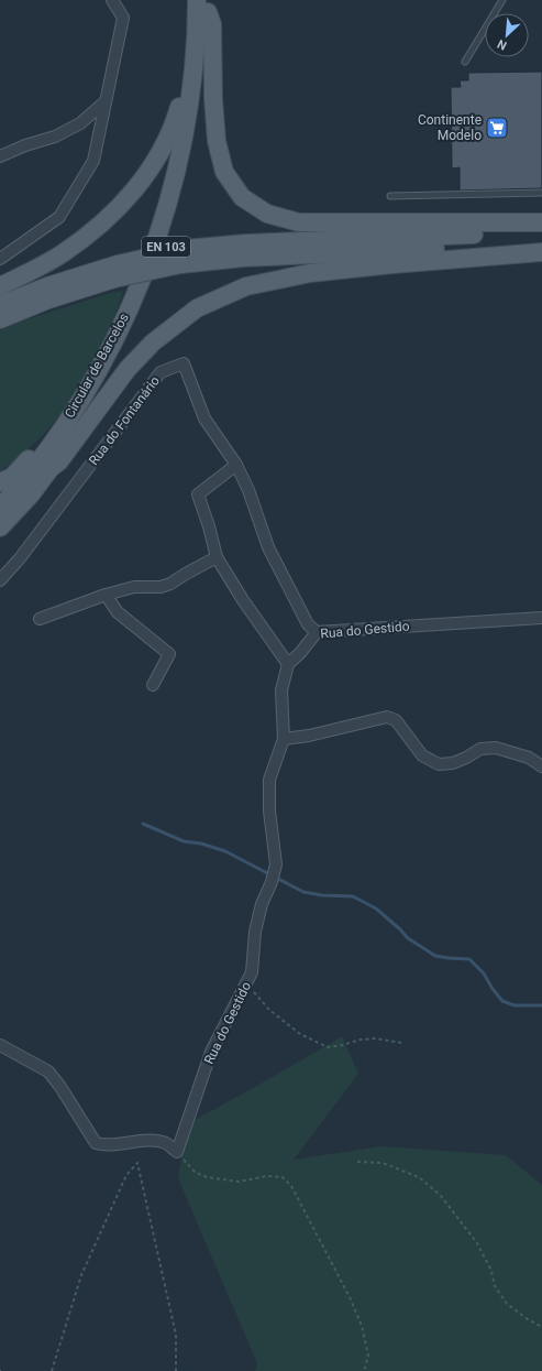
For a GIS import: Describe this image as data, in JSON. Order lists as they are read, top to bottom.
{
  "streets": {
    "main road": ["EN 103", "Circular de Barcelos"],
    "street": ["Rua do Fontanário", "Rua do Gestido"]
  },
  "crossings": [
    ["EN 103", "Circular de Barcelos"],
    ["Rua do Fontanário", "Rua do Gestido"]
  ],
  "places": {
    "supermarket": ["Continente Modelo"]
  },
  "north": "bottom left"
}
